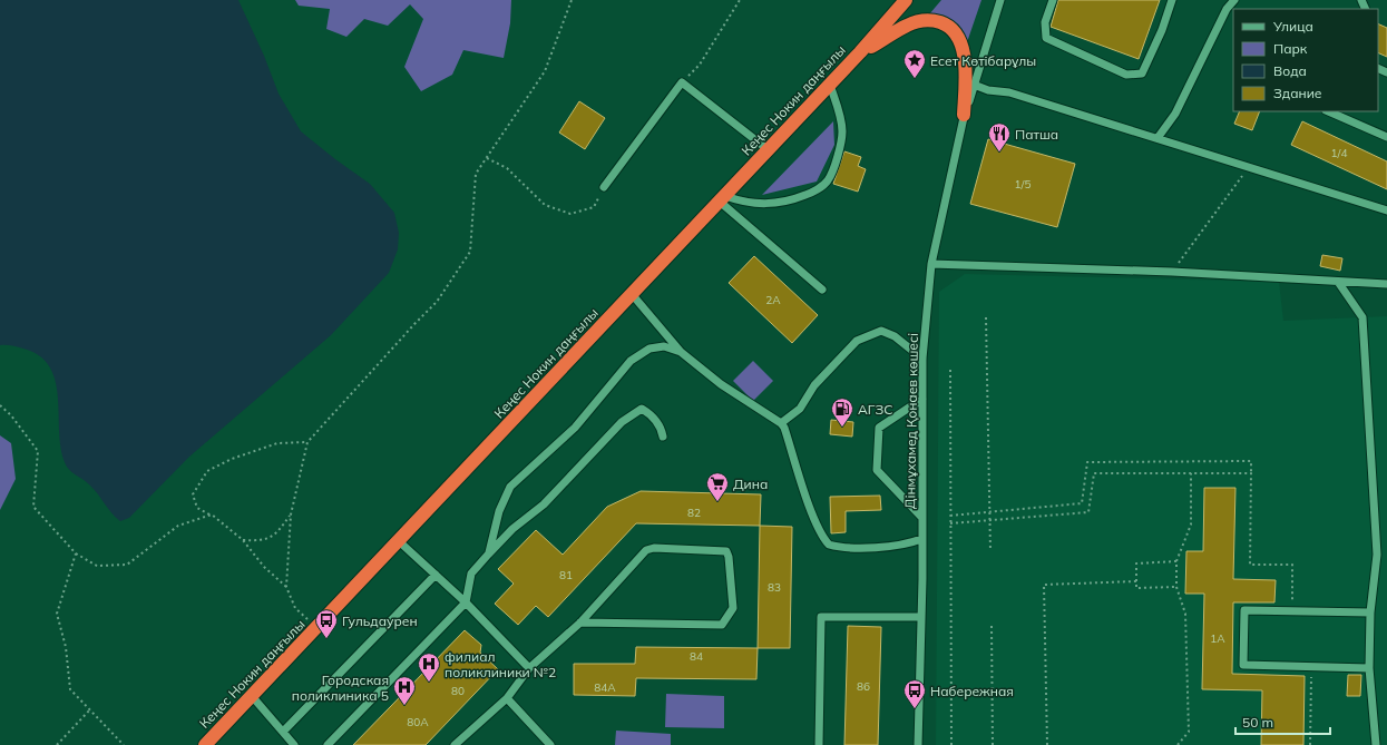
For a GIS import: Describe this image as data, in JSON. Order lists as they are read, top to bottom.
{
  "streets": {
    "highway": ["Кеңес Нокин даңғылы"],
    "street": ["Дінмұхамед Қонаев көшесі"]
  },
  "places": {
    "place": ["Есет Көтібарұлы"],
    "restaurant": ["Патша"],
    "fuel station": ["АГЗС"],
    "supermarket": ["Дина"],
    "bus stop": ["Гульдаурен", "Набережная"],
    "hospital": ["филиал поликлиники №2", "Городская поликлиника 5"]
  },
  "house_numbers": [
    "1/4",
    "1/5",
    "2А",
    "82",
    "81",
    "83",
    "1А",
    "84",
    "86",
    "84А",
    "80",
    "80А"
  ],
  "legend": [
    "Улица",
    "Парк",
    "Вода",
    "Здание"
  ],
  "scale_bar": "50 m"
}
